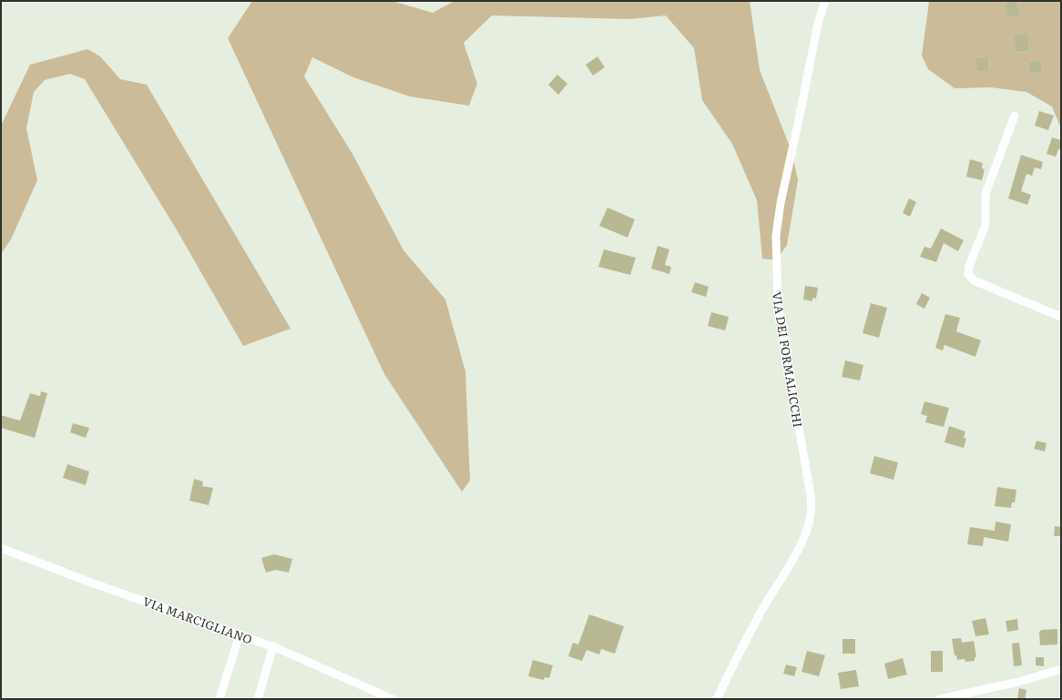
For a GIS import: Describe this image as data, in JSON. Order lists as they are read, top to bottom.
{
  "streets": {
    "street": ["VIA DEI FORMALICCHI", "VIA MARCIGLIANO"]
  }
}
